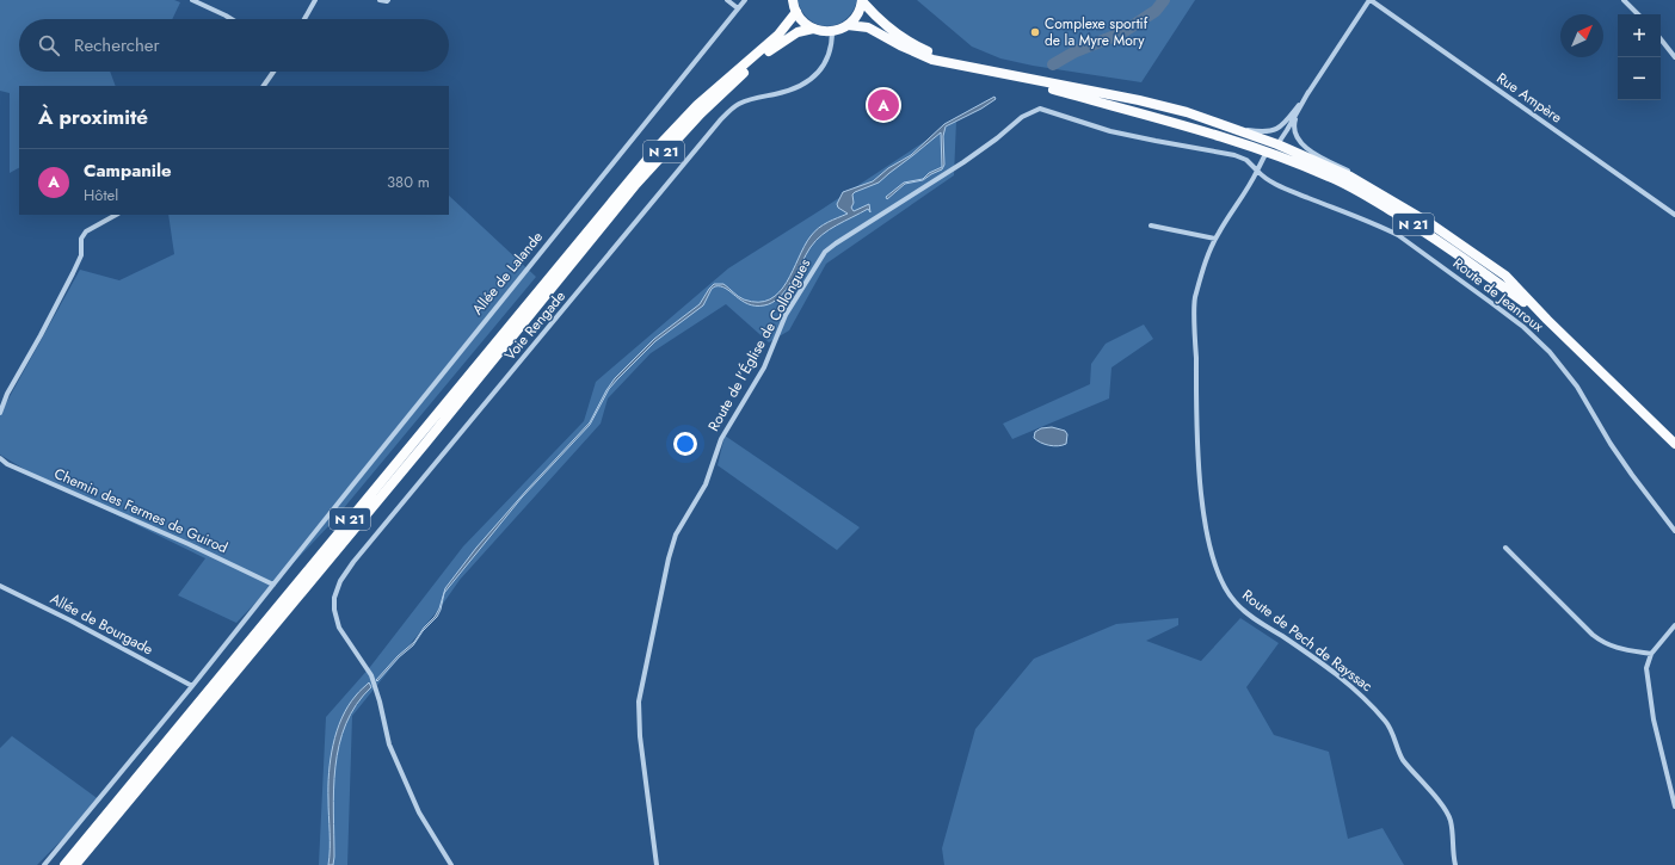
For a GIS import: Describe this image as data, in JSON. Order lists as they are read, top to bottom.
{
  "streets": {
    "highway": ["N 21"],
    "street": [
      "Rue Ampère",
      "Allée de Lalande",
      "Route de Jeanroux",
      "Voie Rengade",
      "Route de l’Église de Collongues",
      "Chemin des Fermes de Guirod",
      "Allée de Bourgade",
      "Route de Pech de Rayssac"
    ]
  },
  "crossings": [
    ["Allée de Lalande", "Chemin des Fermes de Guirod"],
    ["Allée de Lalande", "Allée de Bourgade"],
    ["Route de Jeanroux", "Route de l’Église de Collongues"],
    ["Route de Jeanroux", "Route de Pech de Rayssac"]
  ],
  "places": ["Complexe sportif de la Myre Mory"],
  "north": "top right",
  "page": {
    "map_buttons": ["+", "−"],
    "search": "Rechercher",
    "heading": "À proximité",
    "pins": "A",
    "list": [
      {
        "mark": "A",
        "name": "Campanile",
        "note": "Hôtel",
        "value": "380 m"
      }
    ]
  }
}
